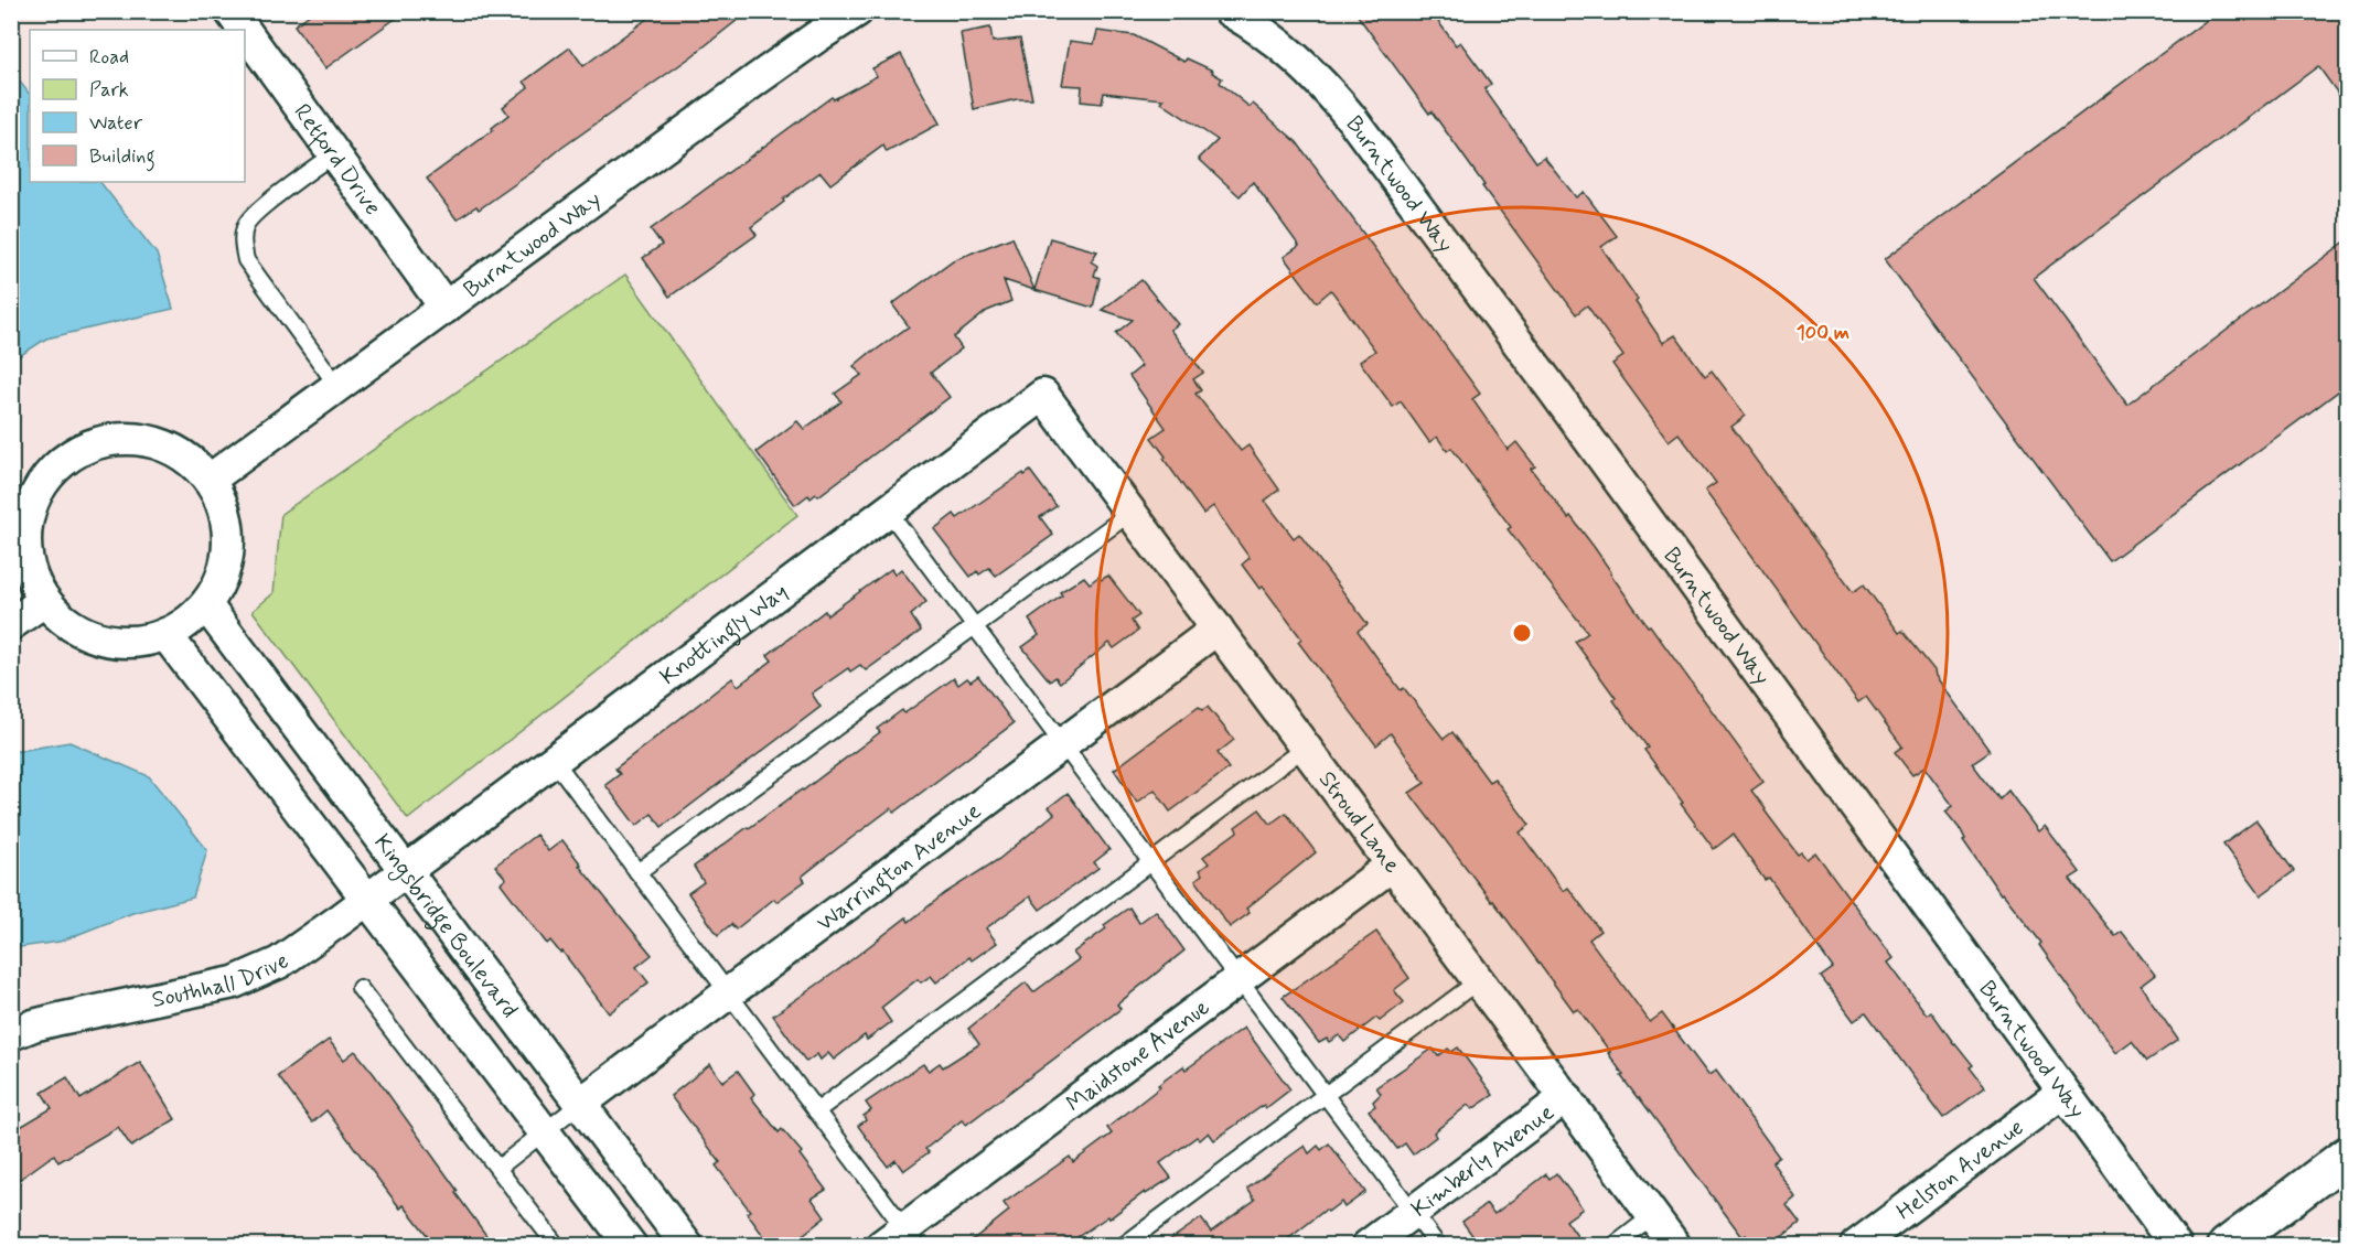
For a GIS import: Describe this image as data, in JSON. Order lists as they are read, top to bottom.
{
  "streets": {
    "street": [
      "Retford Drive",
      "Burntwood Way",
      "Knottingly Way",
      "Stroud Lane",
      "Warrington Avenue",
      "Kingsbridge Boulevard",
      "Southhall Drive",
      "Maidstone Avenue",
      "Kimberly Avenue",
      "Helston Avenue"
    ]
  },
  "crossings": [
    ["Retford Drive", "Burntwood Way"],
    ["Burntwood Way", "Kingsbridge Boulevard"],
    ["Burntwood Way", "Helston Avenue"],
    ["Knottingly Way", "Stroud Lane"],
    ["Knottingly Way", "Kingsbridge Boulevard"],
    ["Knottingly Way", "Southhall Drive"],
    ["Stroud Lane", "Warrington Avenue"],
    ["Stroud Lane", "Maidstone Avenue"],
    ["Stroud Lane", "Kimberly Avenue"],
    ["Warrington Avenue", "Kingsbridge Boulevard"],
    ["Kingsbridge Boulevard", "Southhall Drive"]
  ],
  "legend": [
    "Road",
    "Park",
    "Water",
    "Building"
  ],
  "rings": ["100 m"]
}
